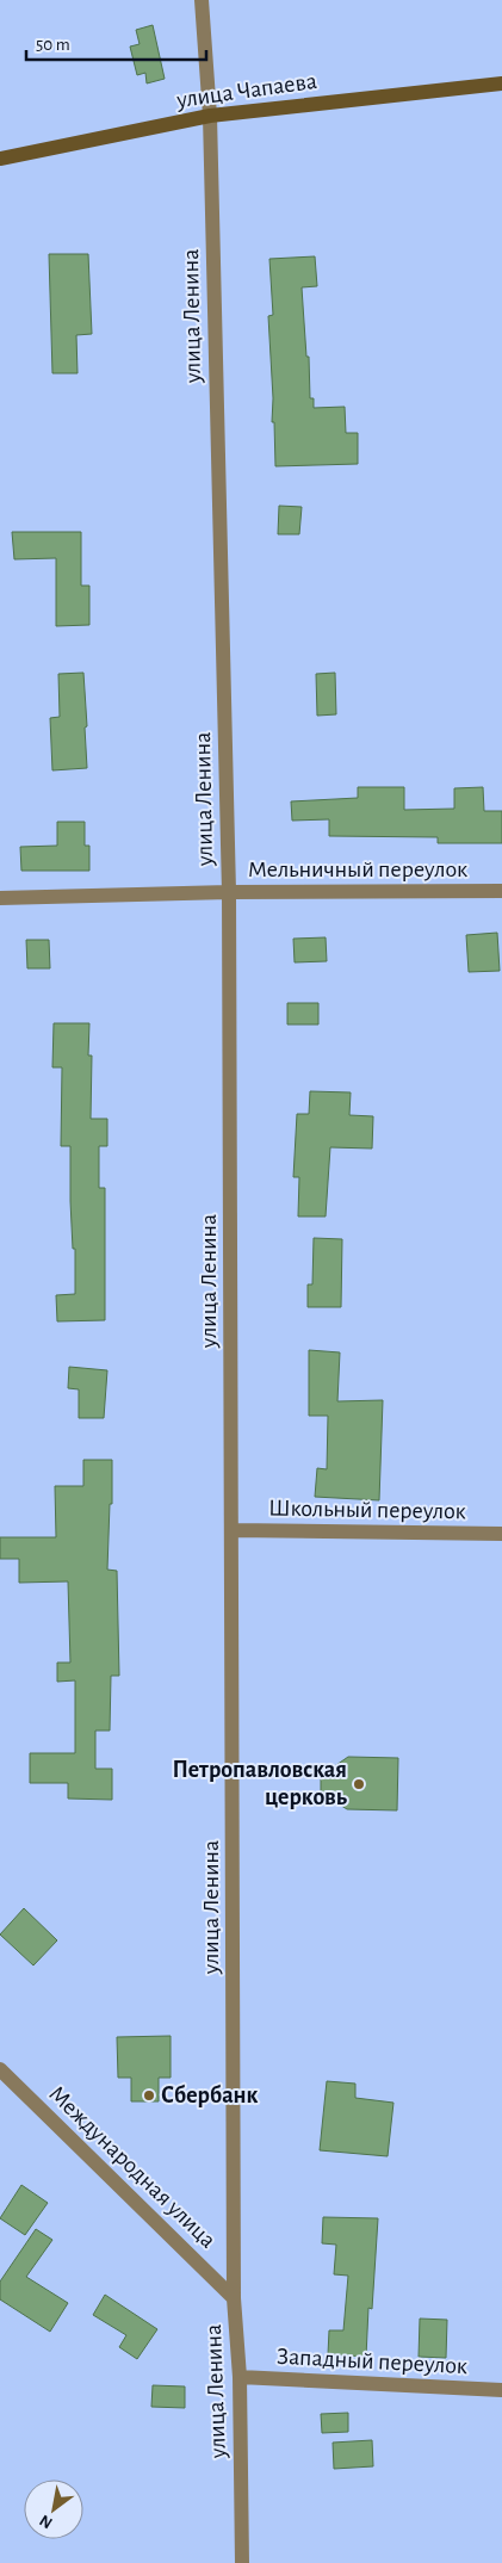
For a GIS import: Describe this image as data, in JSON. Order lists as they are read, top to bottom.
{
  "streets": {
    "main road": ["улица Чапаева"],
    "street": [
      "улица Ленина",
      "Мельничный переулок",
      "Школьный переулок",
      "Международная улица",
      "Западный переулок"
    ]
  },
  "crossings": [
    ["улица Чапаева", "улица Ленина"],
    ["улица Ленина", "Мельничный переулок"],
    ["улица Ленина", "Школьный переулок"],
    ["улица Ленина", "Международная улица"],
    ["улица Ленина", "Западный переулок"]
  ],
  "places": ["Петропавловская церковь", "Сбербанк"],
  "scale_bar": "50 m",
  "north": "bottom left"
}
